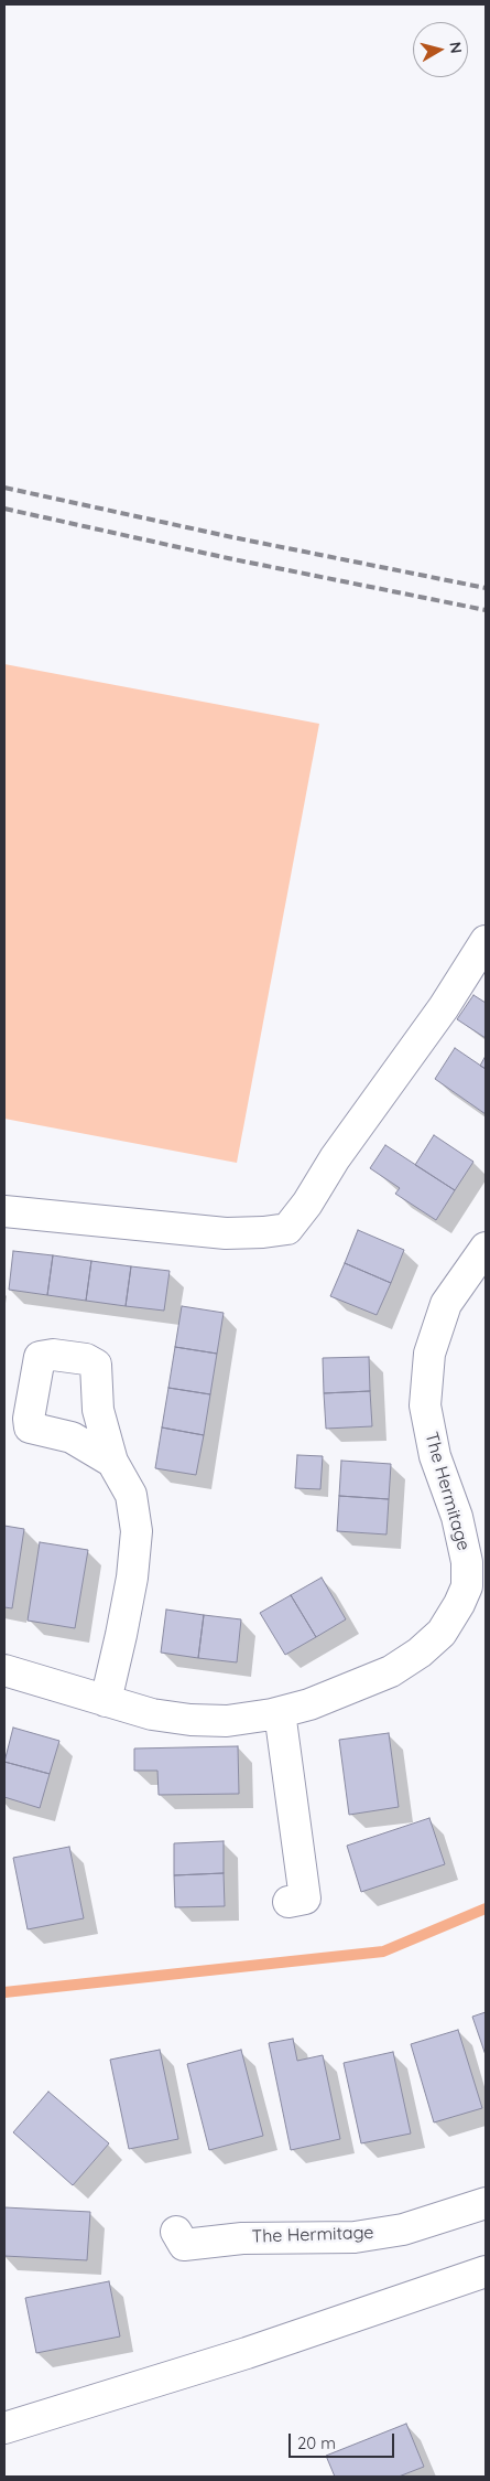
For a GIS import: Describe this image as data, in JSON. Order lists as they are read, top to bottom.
{
  "streets": {
    "street": ["The Hermitage"]
  },
  "scale_bar": "20 m",
  "north": "right"
}
